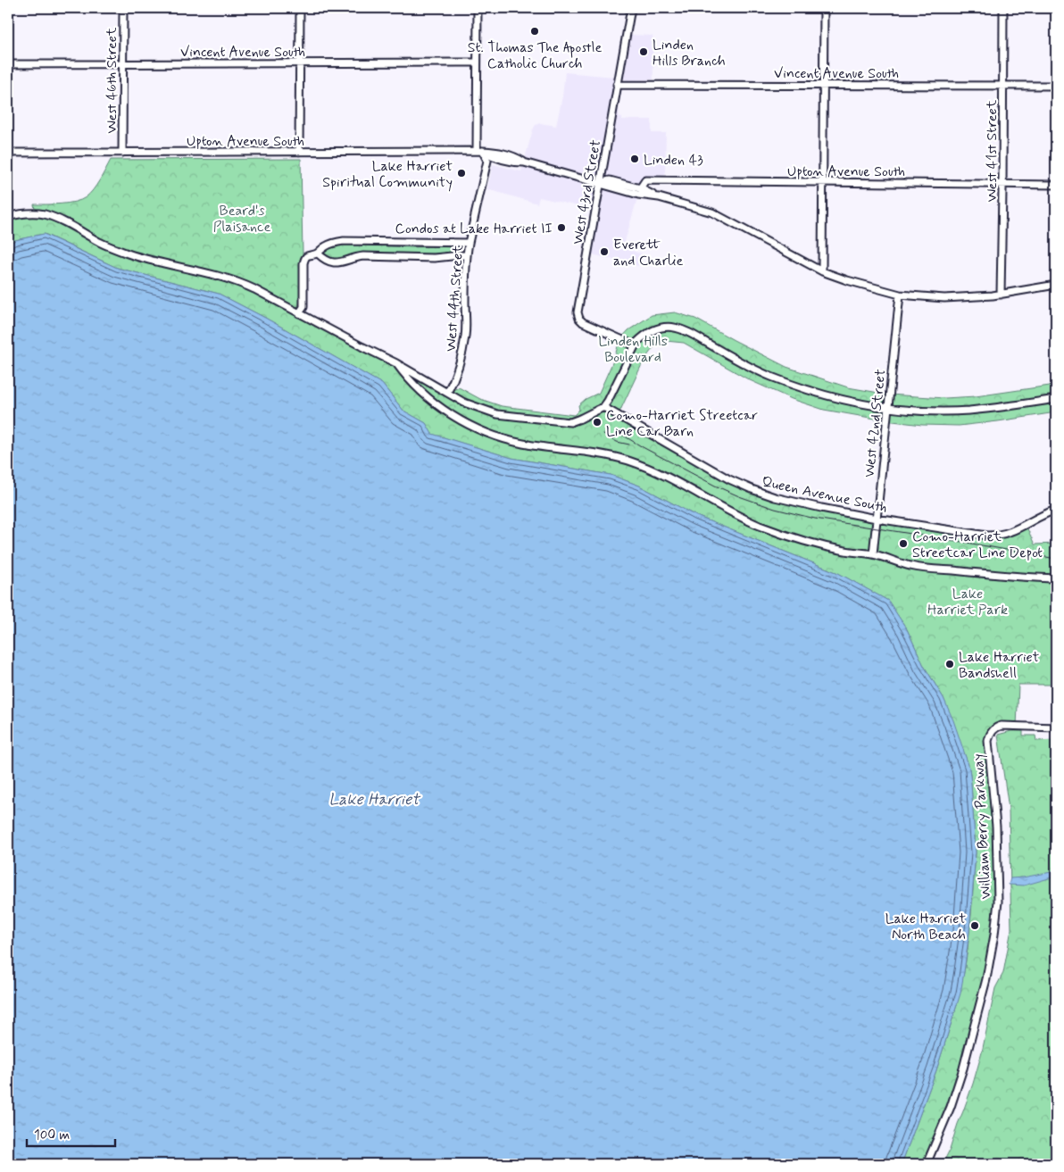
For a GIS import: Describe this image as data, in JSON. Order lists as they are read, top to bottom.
{
  "streets": {
    "street": [
      "Vincent Avenue South",
      "West 46th Street",
      "Upton Avenue South",
      "West 41st Street",
      "West 43rd Street",
      "West 44th Street",
      "West 42nd Street",
      "Queen Avenue South",
      "William Berry Parkway"
    ]
  },
  "crossings": [
    ["Vincent Avenue South", "West 46th Street"],
    ["Vincent Avenue South", "West 41st Street"],
    ["Vincent Avenue South", "West 43rd Street"],
    ["Vincent Avenue South", "West 44th Street"],
    ["West 46th Street", "Upton Avenue South"],
    ["Upton Avenue South", "West 41st Street"],
    ["Upton Avenue South", "West 43rd Street"],
    ["Upton Avenue South", "West 44th Street"],
    ["West 42nd Street", "Queen Avenue South"]
  ],
  "water": ["Lake Harriet"],
  "parks": ["Beard's Plaisance", "Linden Hills Boulevard", "Lake Harriet Park"],
  "places": [
    "St. Thomas The Apostle Catholic Church",
    "Linden Hills Branch",
    "Linden 43",
    "Lake Harriet Spiritual Community",
    "Condos at Lake Harriet II",
    "Everett and Charlie",
    "Como-Harriet Streetcar Line Car Barn",
    "Como-Harriet Streetcar Line Depot",
    "Lake Harriet Bandshell",
    "Lake Harriet North Beach"
  ],
  "scale_bar": "100 m"
}
